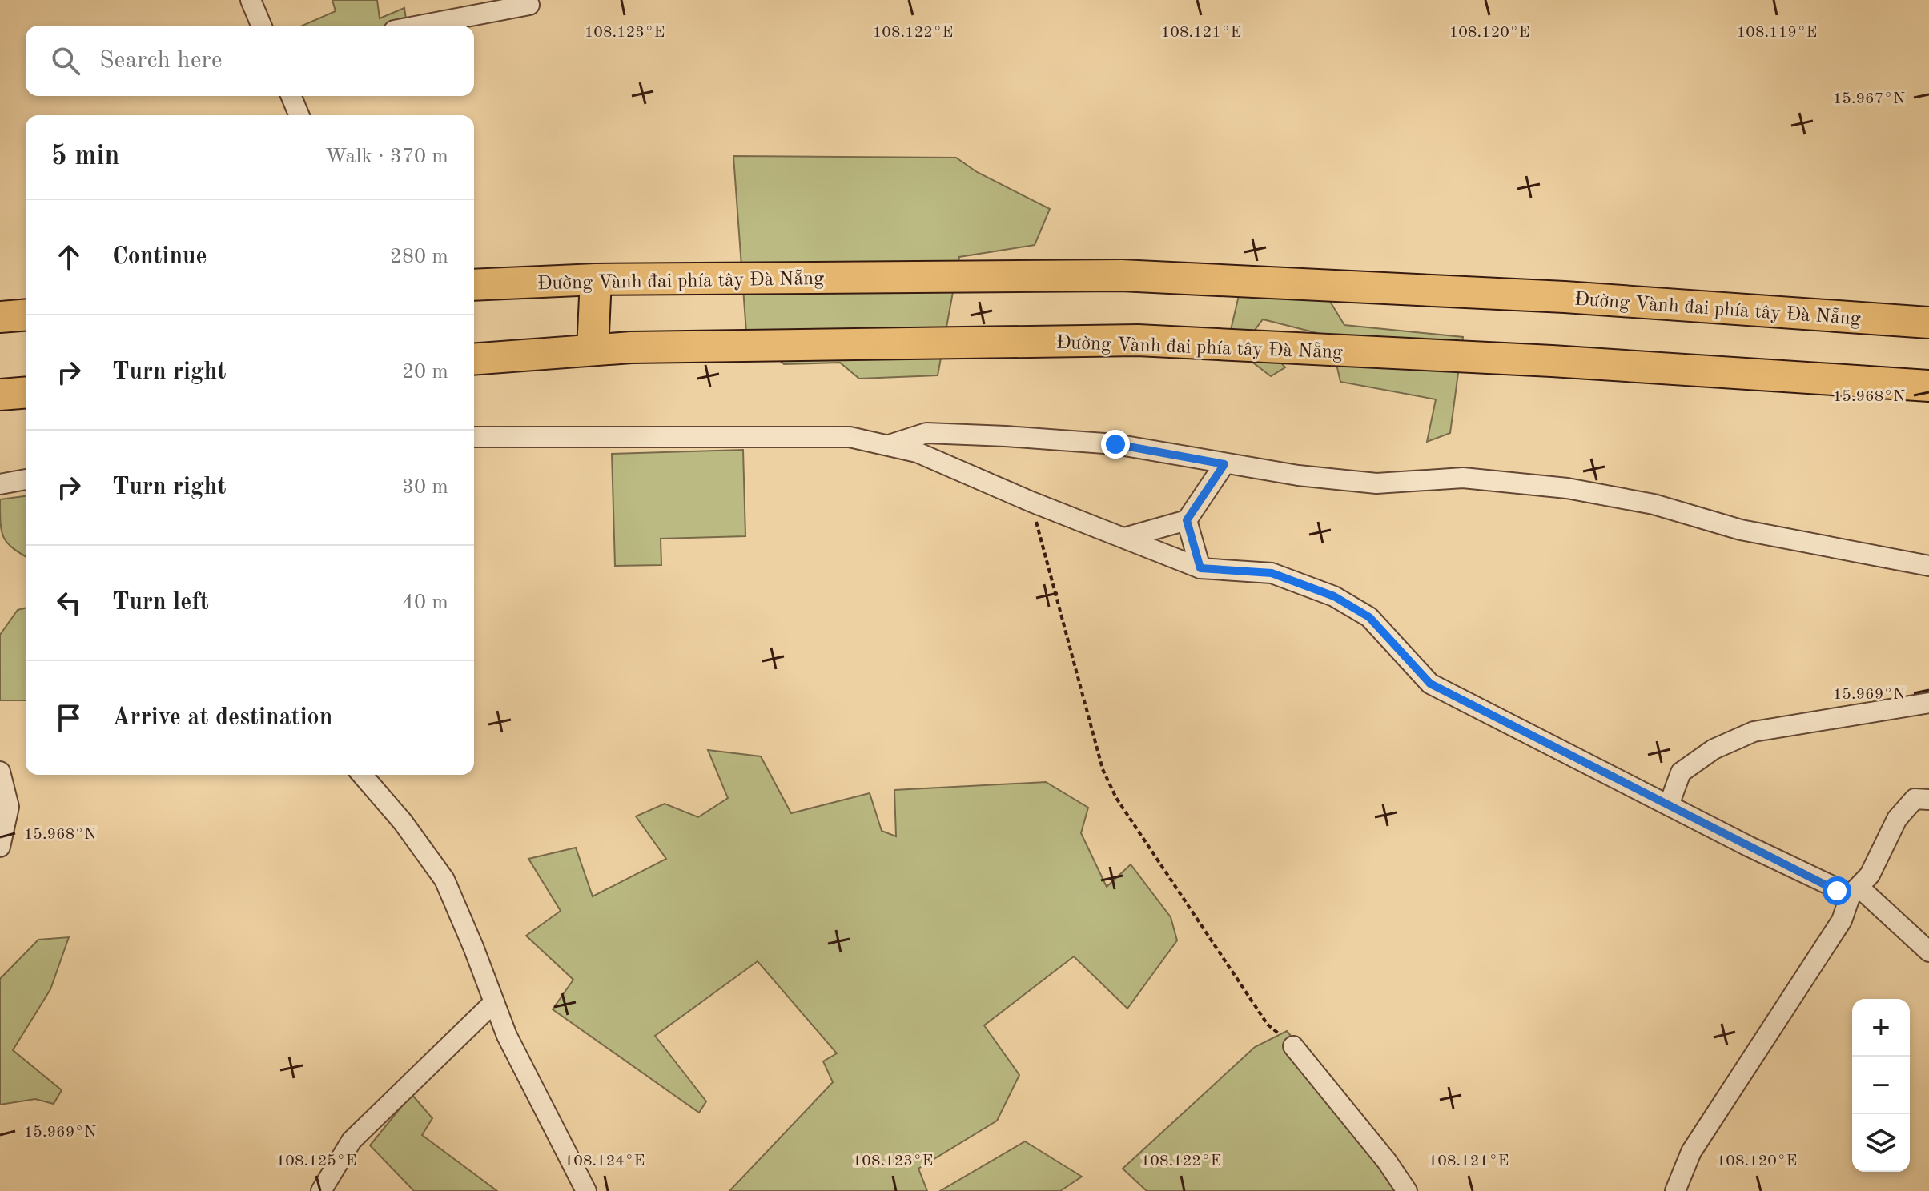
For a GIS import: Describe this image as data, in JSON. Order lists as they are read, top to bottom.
{
  "streets": {
    "main road": ["Đường Vành đai phía tây Đà Nẵng"]
  },
  "page": {
    "search": "Search here",
    "heading": ["5 min", "Walk · 370 m"],
    "list": [
      ["Continue", "280 m"],
      ["Turn right", "20 m"],
      ["Turn right", "30 m"],
      ["Turn left", "40 m"],
      "Arrive at destination"
    ],
    "map_buttons": ["+", "−"]
  },
  "coordinates": [
    "108.123°E",
    "108.122°E",
    "108.121°E",
    "108.120°E",
    "108.119°E",
    "15.967°N",
    "15.968°N",
    "15.969°N",
    "108.125°E",
    "108.124°E"
  ]
}
